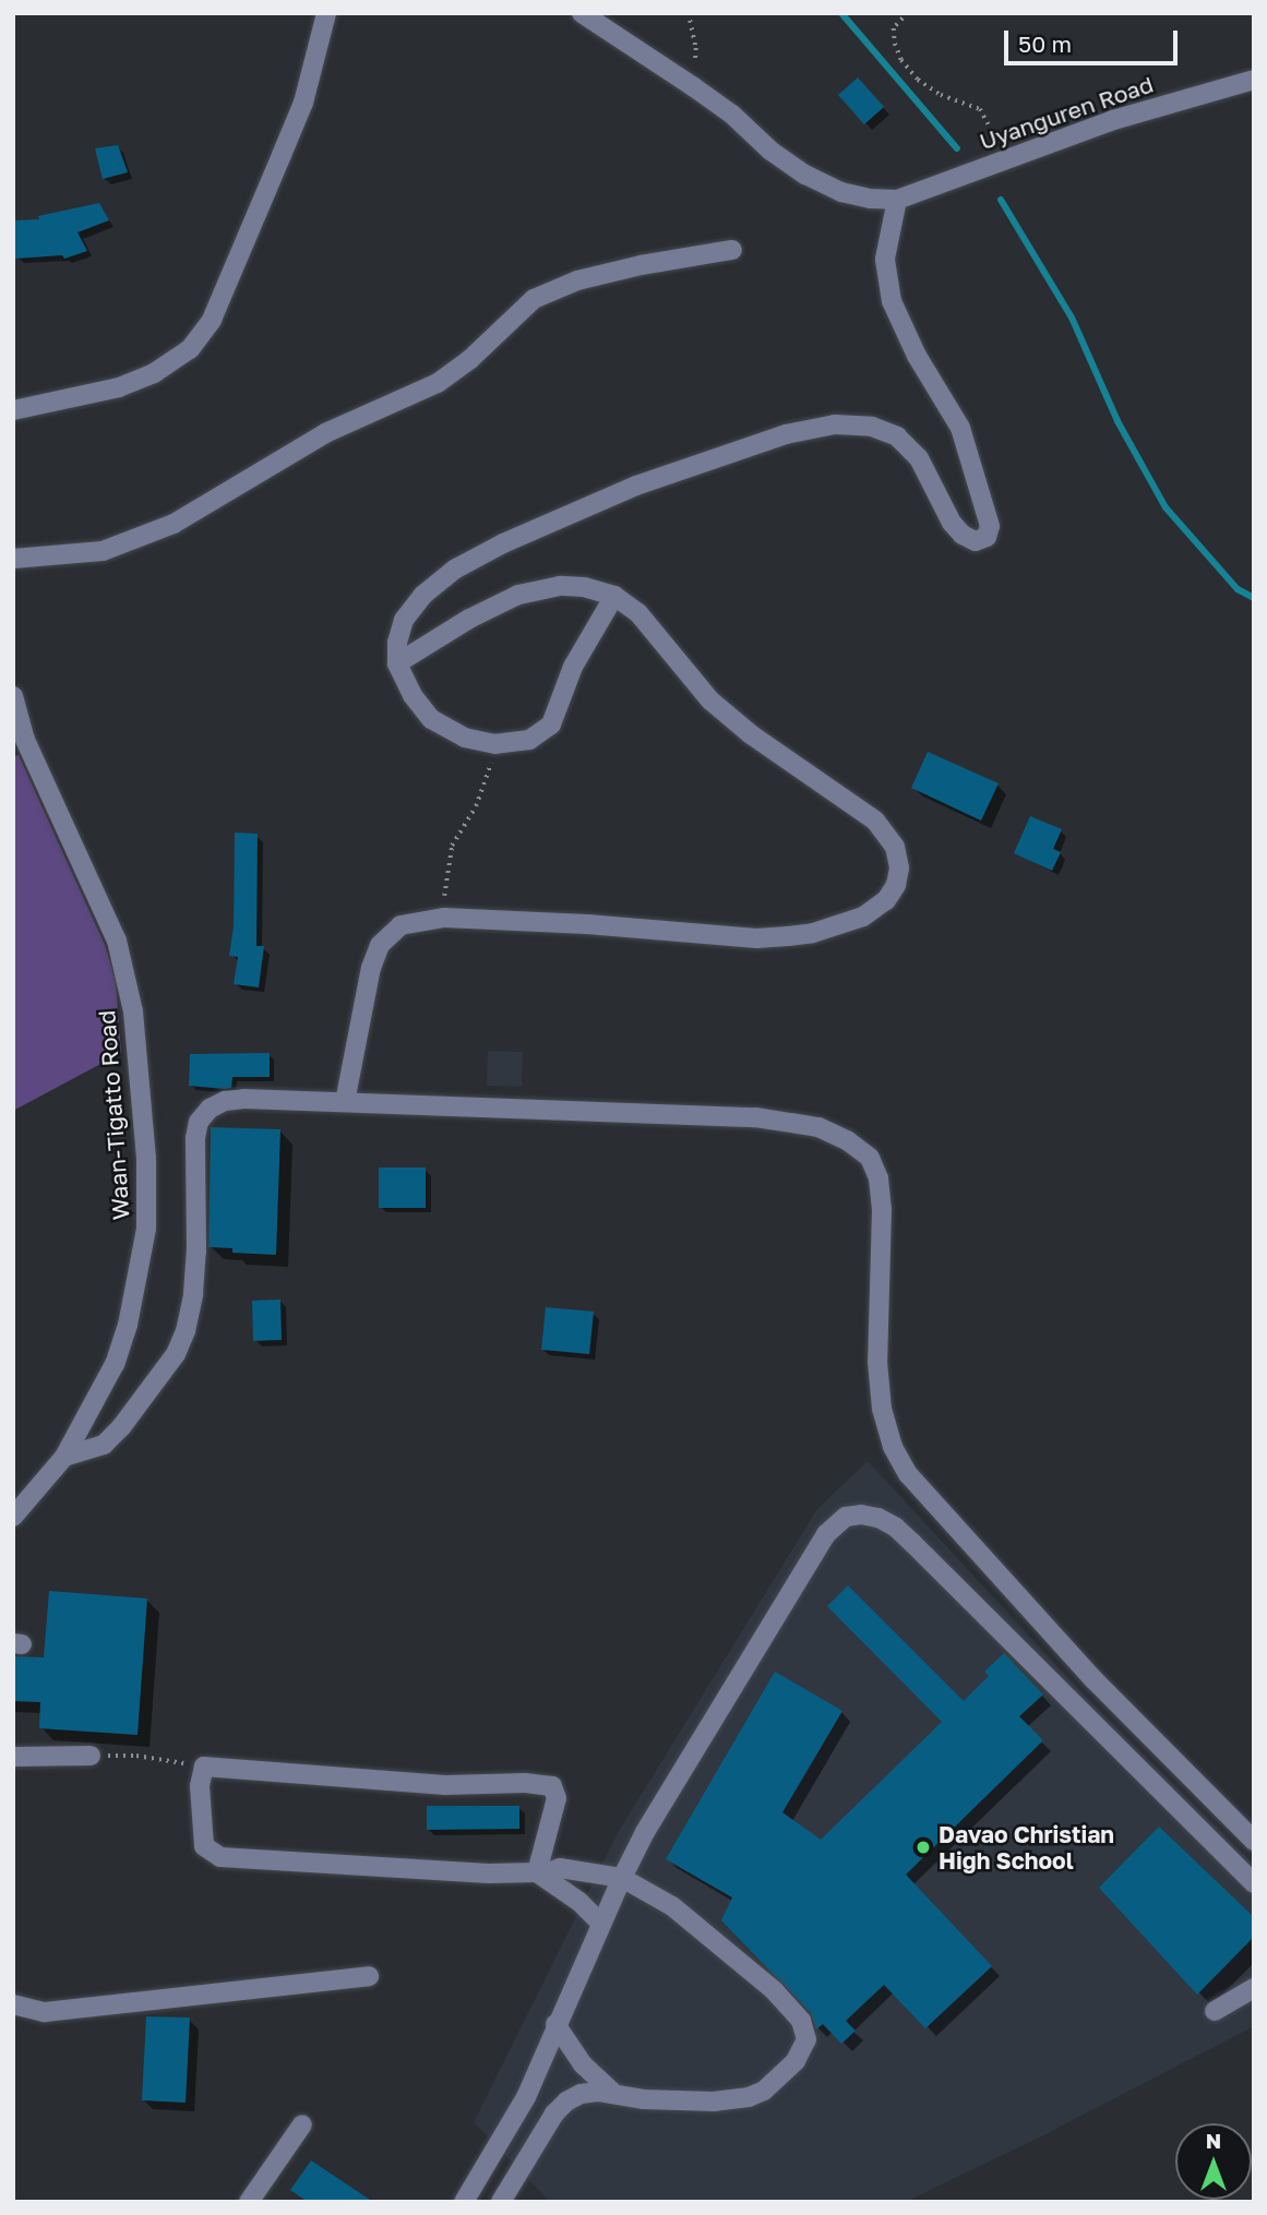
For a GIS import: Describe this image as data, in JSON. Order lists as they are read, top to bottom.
{
  "streets": {
    "street": ["Uyanguren Road", "Waan-Tigatto Road"]
  },
  "places": ["Davao Christian High School"],
  "scale_bar": "50 m",
  "north": "top"
}
